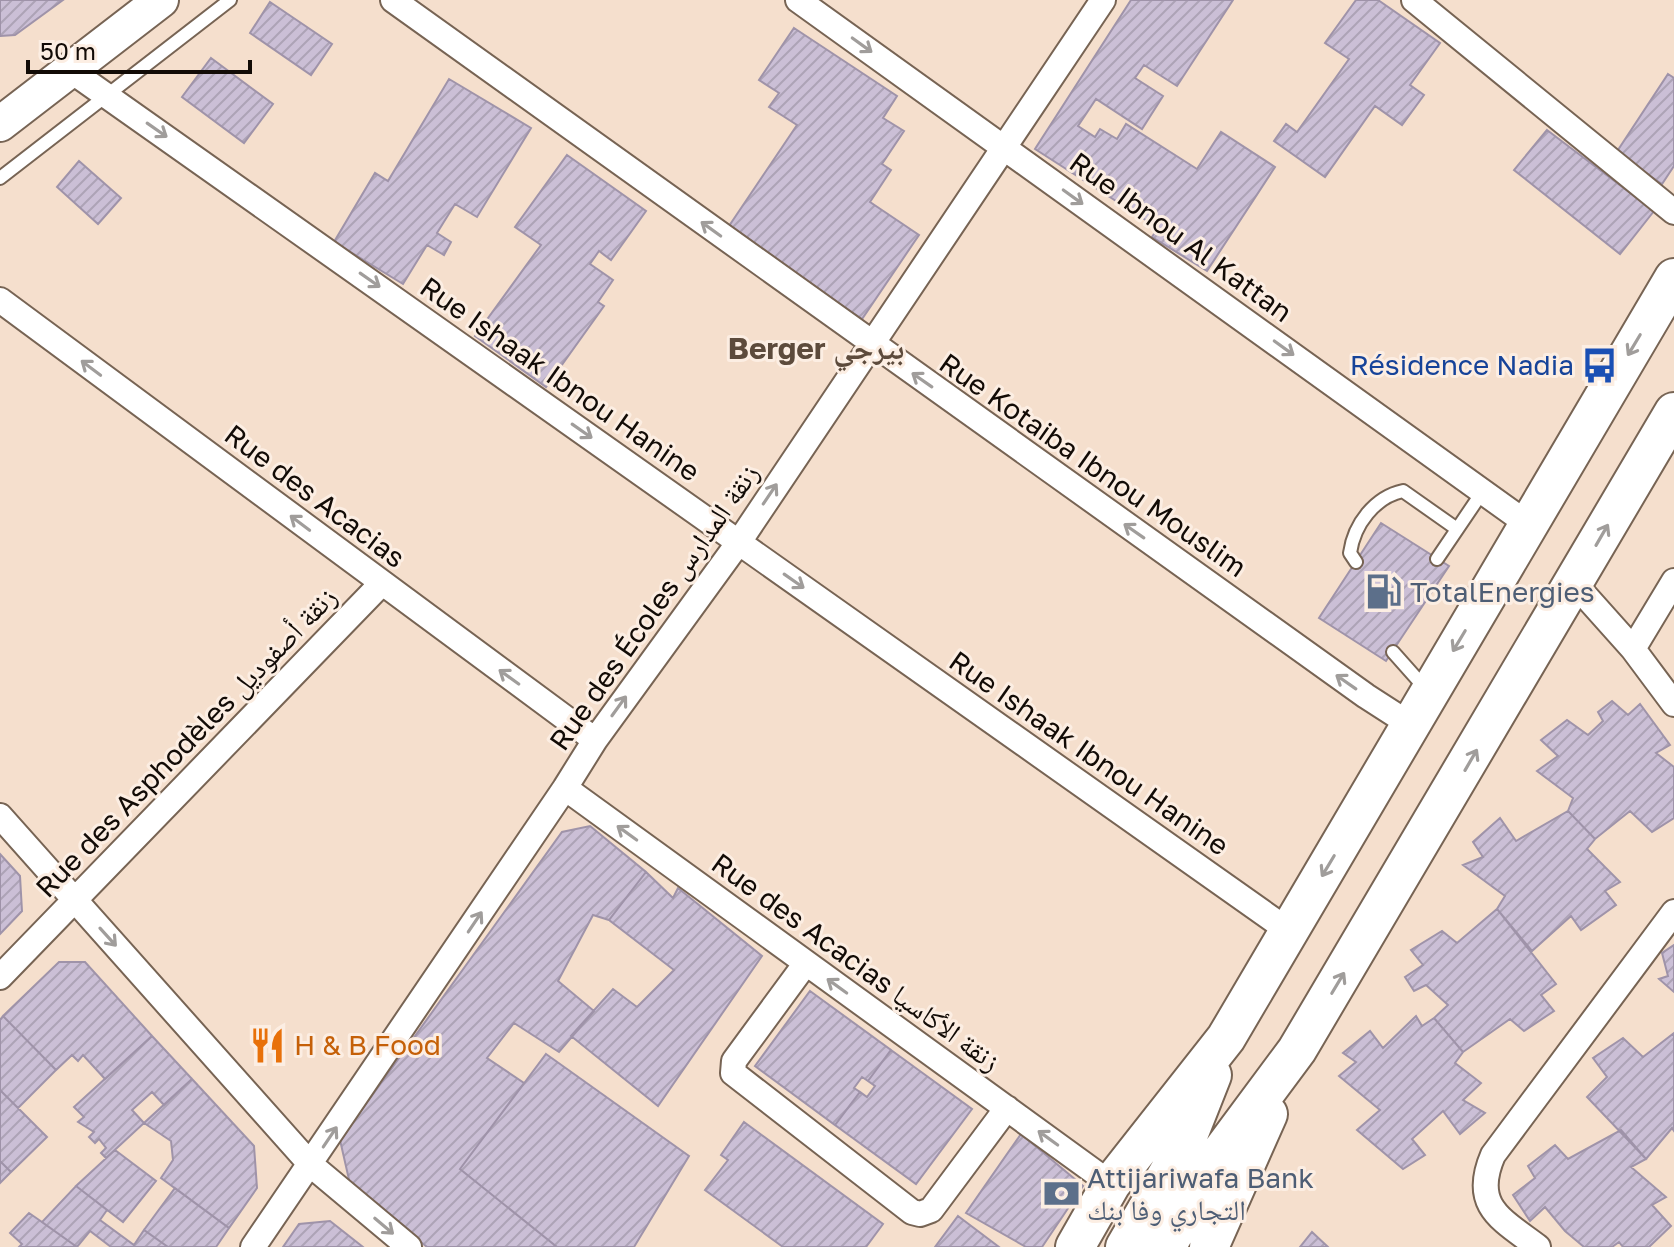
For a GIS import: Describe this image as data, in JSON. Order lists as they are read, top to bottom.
{
  "streets": {
    "street": [
      "Rue Ibnou Al Kattan",
      "Rue Ishaak Ibnou Hanine",
      "Rue Kotaiba Ibnou Mouslim",
      "Rue des Acacias",
      "Rue des Écoles زنقة المدارس",
      "Rue des Asphodèles زنقة أصفوديل",
      "Rue des Acacias زنقة الأكاسيا"
    ]
  },
  "crossings": [
    ["Rue Ibnou Al Kattan", "Rue des Écoles زنقة المدارس"],
    ["Rue Ishaak Ibnou Hanine", "Rue des Écoles زنقة المدارس"],
    ["Rue Kotaiba Ibnou Mouslim", "Rue des Écoles زنقة المدارس"],
    ["Rue des Acacias", "Rue des Écoles زنقة المدارس"],
    ["Rue des Acacias", "Rue des Asphodèles زنقة أصفوديل"],
    ["Rue des Écoles زنقة المدارس", "Rue des Acacias زنقة الأكاسيا"]
  ],
  "one_way": [
    "Rue Ibnou Al Kattan",
    "Rue Ishaak Ibnou Hanine",
    "Rue Kotaiba Ibnou Mouslim",
    "Rue des Acacias",
    "Rue des Écoles زنقة المدارس",
    "Rue des Acacias زنقة الأكاسيا"
  ],
  "districts": ["Berger بيرجي"],
  "places": {
    "bus stop": ["Résidence Nadia"],
    "fuel station": ["TotalEnergies"],
    "restaurant": ["H & B Food"],
    "bank": ["Attijariwafa Bank التجاري وفا بنك"]
  },
  "scale_bar": "50 m"
}
